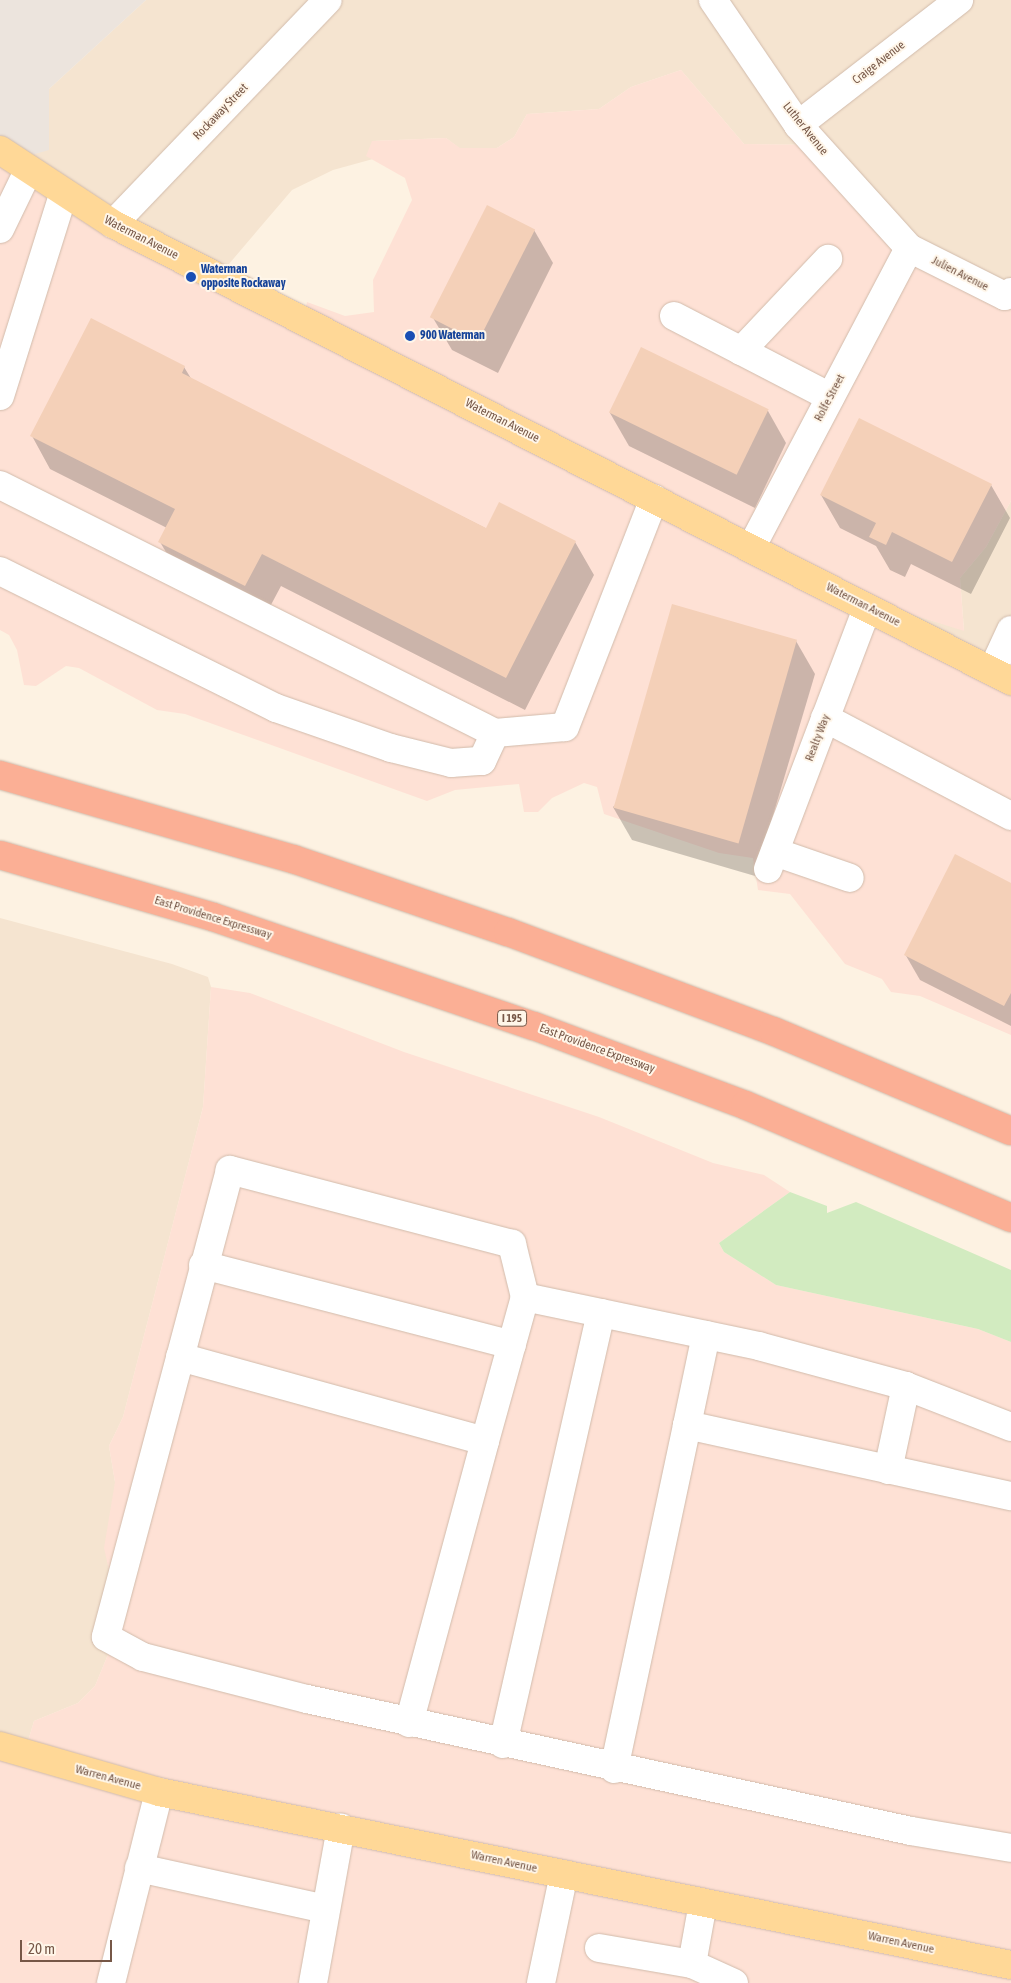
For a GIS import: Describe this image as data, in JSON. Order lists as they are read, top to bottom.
{
  "streets": {
    "highway": ["East Providence Expressway", "I 195"],
    "main road": ["Waterman Avenue", "Warren Avenue"],
    "street": [
      "Craige Avenue",
      "Rockaway Street",
      "Luther Avenue",
      "Julien Avenue",
      "Rolfe Street",
      "Realty Way"
    ]
  },
  "crossings": [
    ["Craige Avenue", "Luther Avenue"],
    ["Rockaway Street", "Waterman Avenue"],
    ["Luther Avenue", "Julien Avenue"],
    ["Luther Avenue", "Rolfe Street"],
    ["Waterman Avenue", "Rolfe Street"],
    ["Waterman Avenue", "Realty Way"],
    ["Julien Avenue", "Rolfe Street"]
  ],
  "places": ["Waterman opposite Rockaway", "900 Waterman"],
  "scale_bar": "20 m"
}
